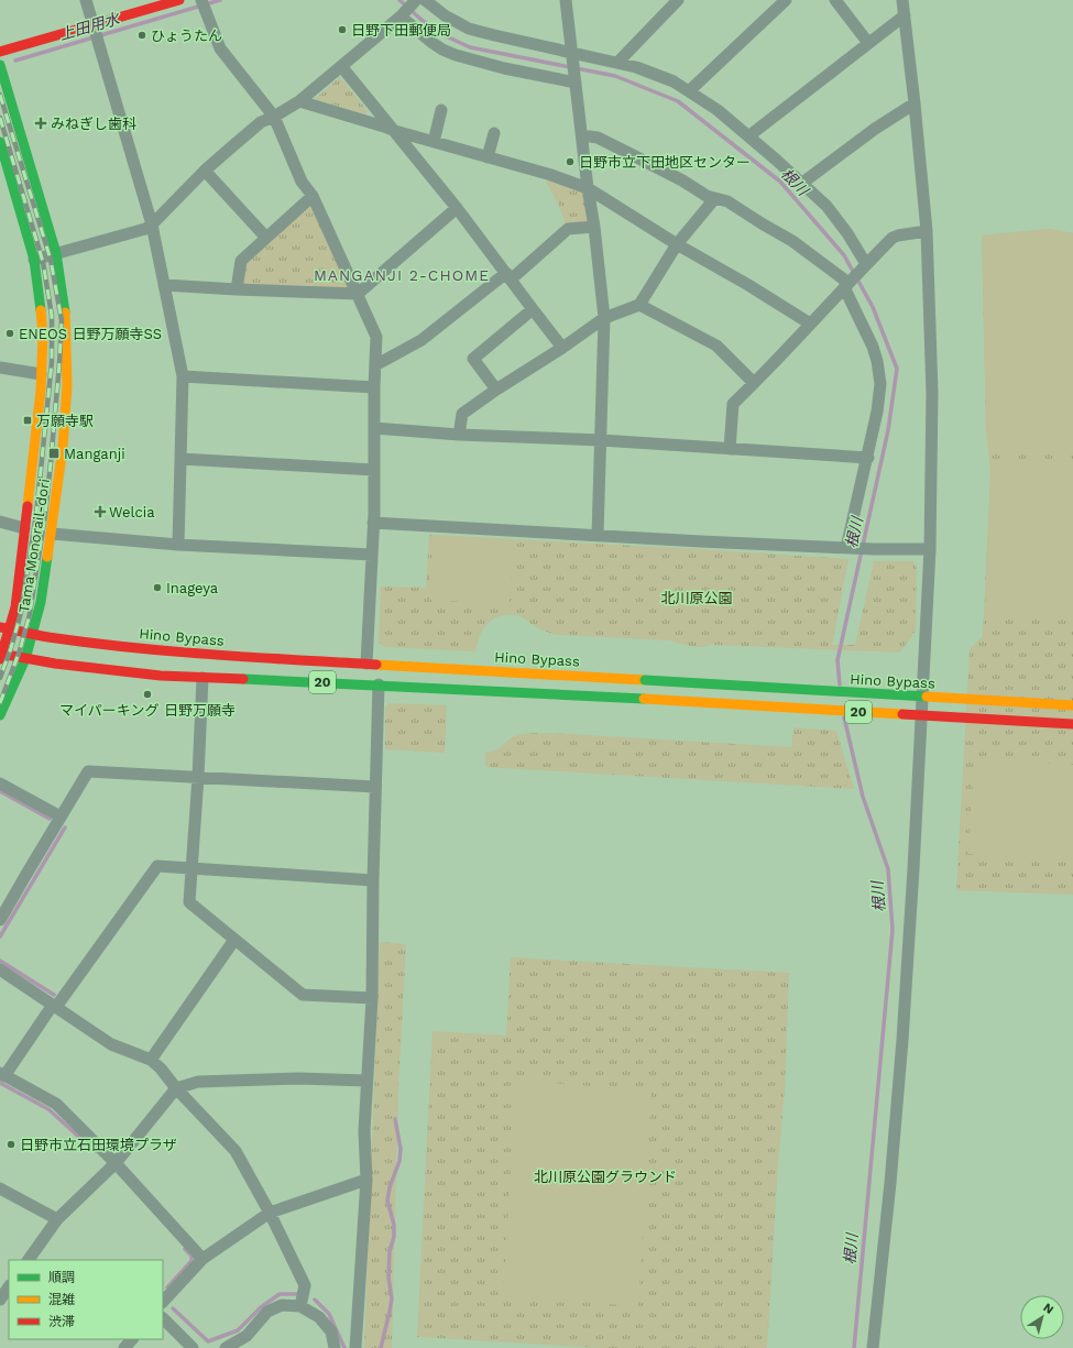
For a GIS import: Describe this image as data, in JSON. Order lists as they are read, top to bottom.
{
  "streets": {
    "main road": ["Tama Monorail-dori", "Hino Bypass", "20"]
  },
  "crossings": [
    ["Tama Monorail-dori", "Hino Bypass"],
    ["Tama Monorail-dori", "20"]
  ],
  "districts": ["MANGANJI 2-CHOME"],
  "water": ["上田用水", "根川"],
  "parks": ["北川原公園", "北川原公園グラウンド"],
  "places": {
    "other": [
      "日野下田郵便局",
      "ひょうたん",
      "日野市立下田地区センター",
      "ENEOS 日野万願寺SS",
      "Inageya",
      "マイパーキング 日野万願寺",
      "日野市立石田環境プラザ"
    ],
    "health": ["みねぎし歯科", "Welcia"],
    "transit": ["万願寺駅", "Manganji"]
  },
  "legend": ["順調", "混雑", "渋滞"],
  "north": "top right"
}
